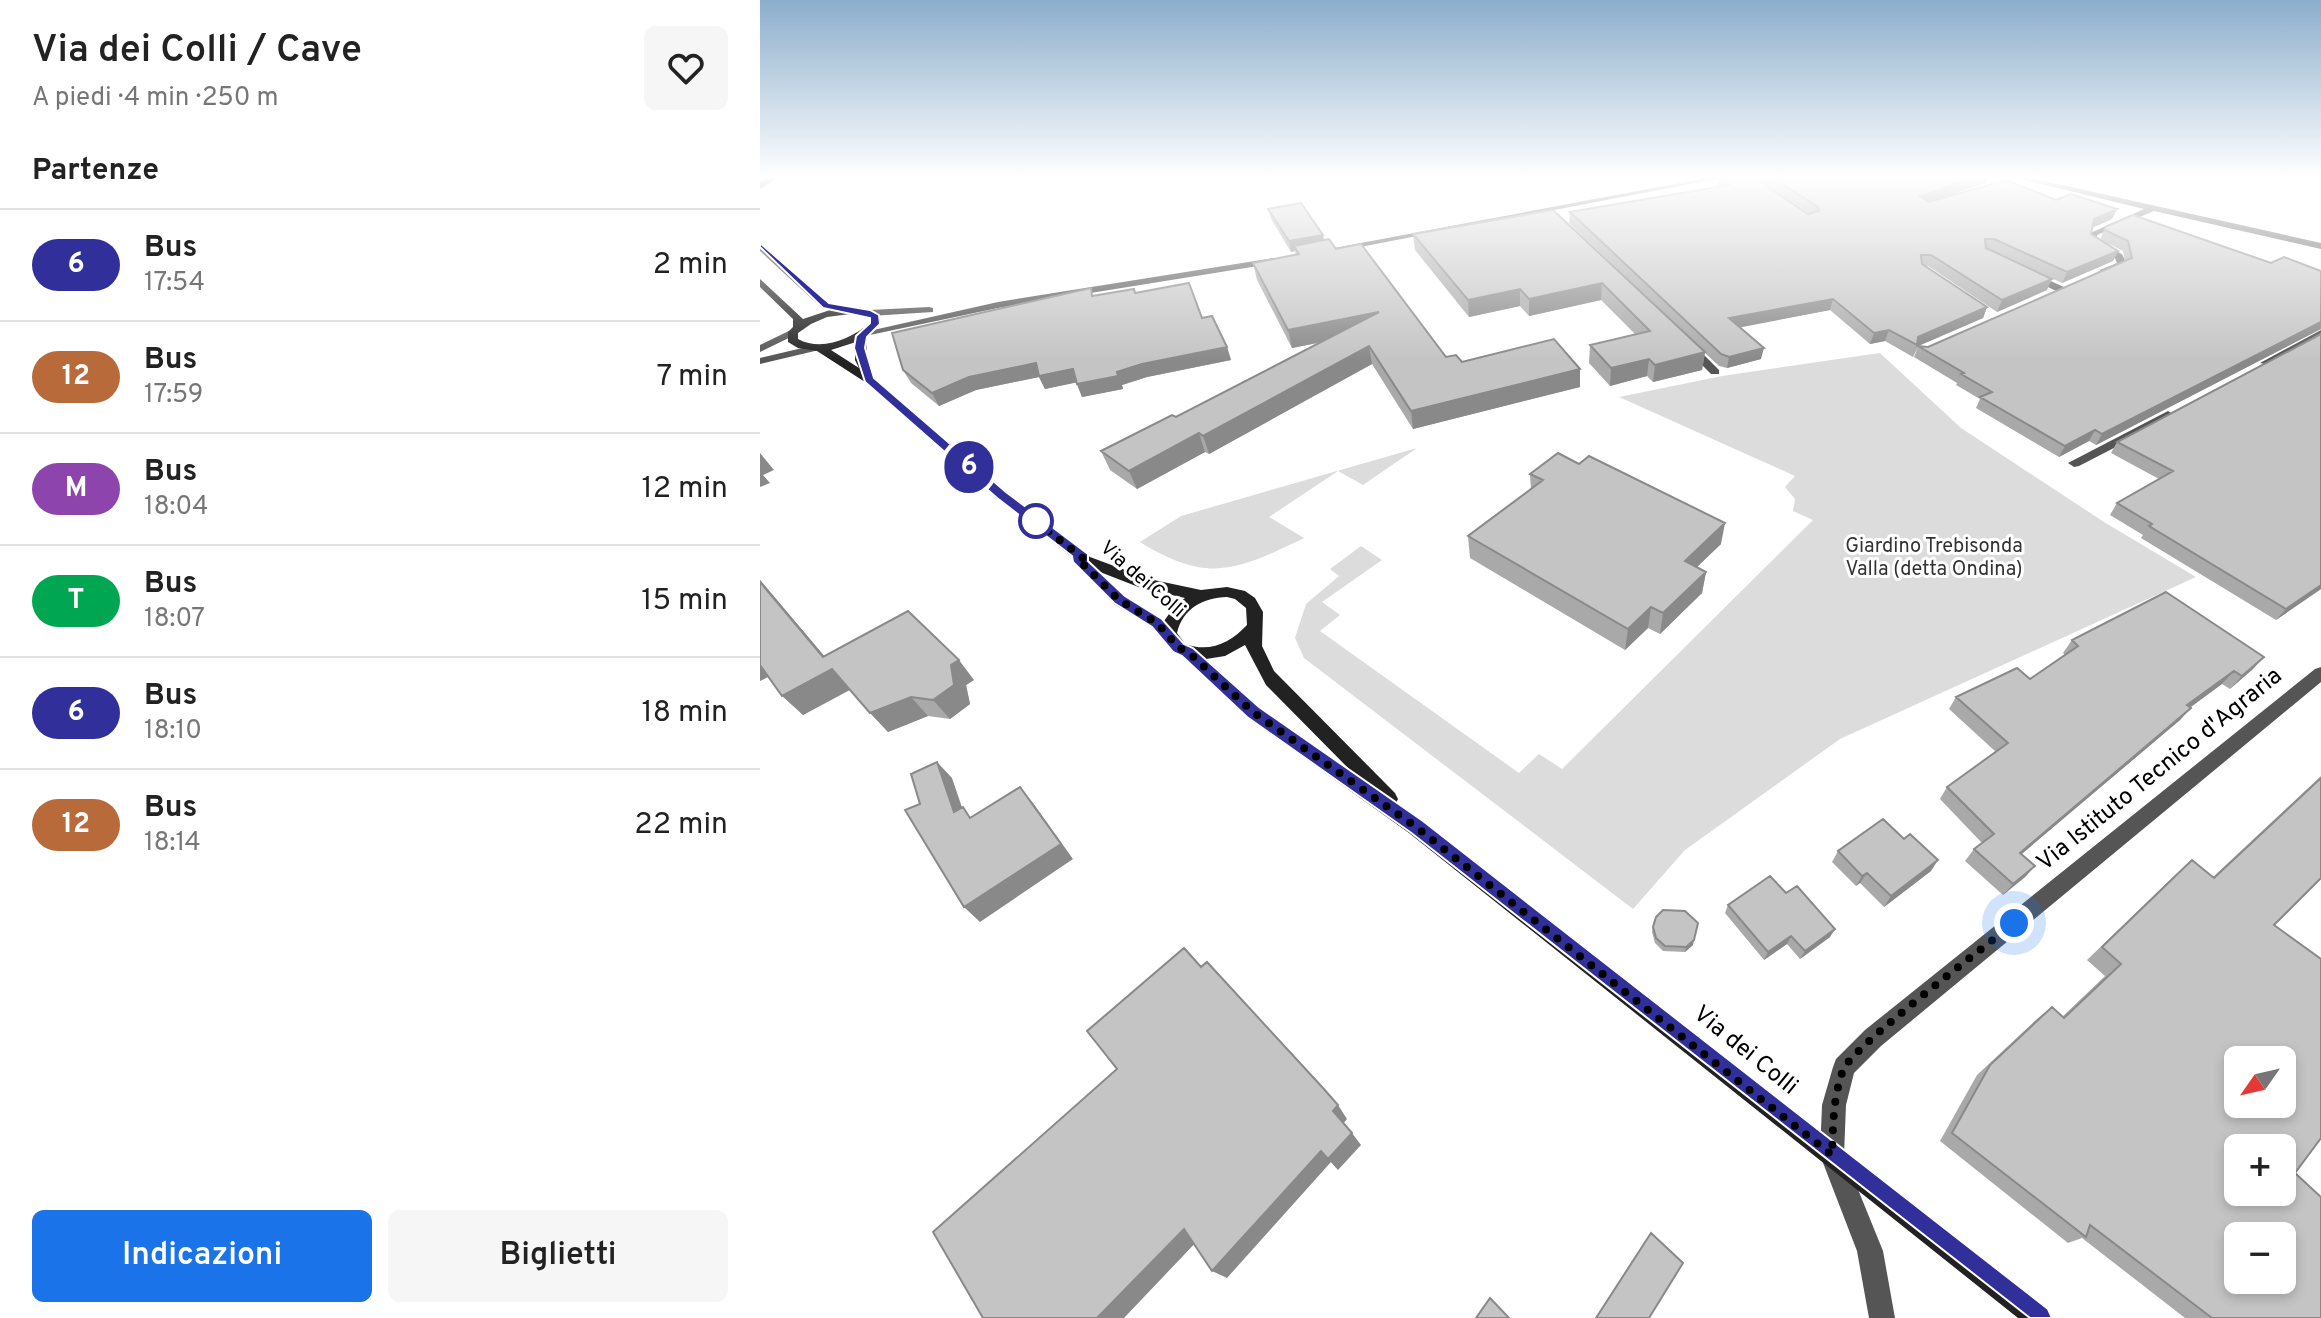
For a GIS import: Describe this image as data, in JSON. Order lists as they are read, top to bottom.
{
  "streets": {
    "main road": ["Via dei Colli"],
    "street": ["Via Istituto Tecnico d'Agraria"]
  },
  "crossings": [
    ["Via dei Colli", "Via Istituto Tecnico d'Agraria"]
  ],
  "parks": ["Giardino Trebisonda Valla (detta Ondina)"],
  "lines": ["bus line 6"],
  "north": "bottom left",
  "page": {
    "heading": [
      ["Via dei Colli / Cave", "A piedi · 4 min · 250 m"],
      "Partenze"
    ],
    "on_map": "6",
    "list": [
      {
        "mark": "6",
        "name": "Bus",
        "note": "17:54",
        "value": "2 min"
      },
      {
        "mark": "12",
        "name": "Bus",
        "note": "17:59",
        "value": "7 min"
      },
      {
        "mark": "M",
        "name": "Bus",
        "note": "18:04",
        "value": "12 min"
      },
      {
        "mark": "T",
        "name": "Bus",
        "note": "18:07",
        "value": "15 min"
      },
      {
        "mark": "6",
        "name": "Bus",
        "note": "18:10",
        "value": "18 min"
      },
      {
        "mark": "12",
        "name": "Bus",
        "note": "18:14",
        "value": "22 min"
      }
    ],
    "map_buttons": ["+", "−"],
    "buttons": ["Indicazioni", "Biglietti"]
  }
}
